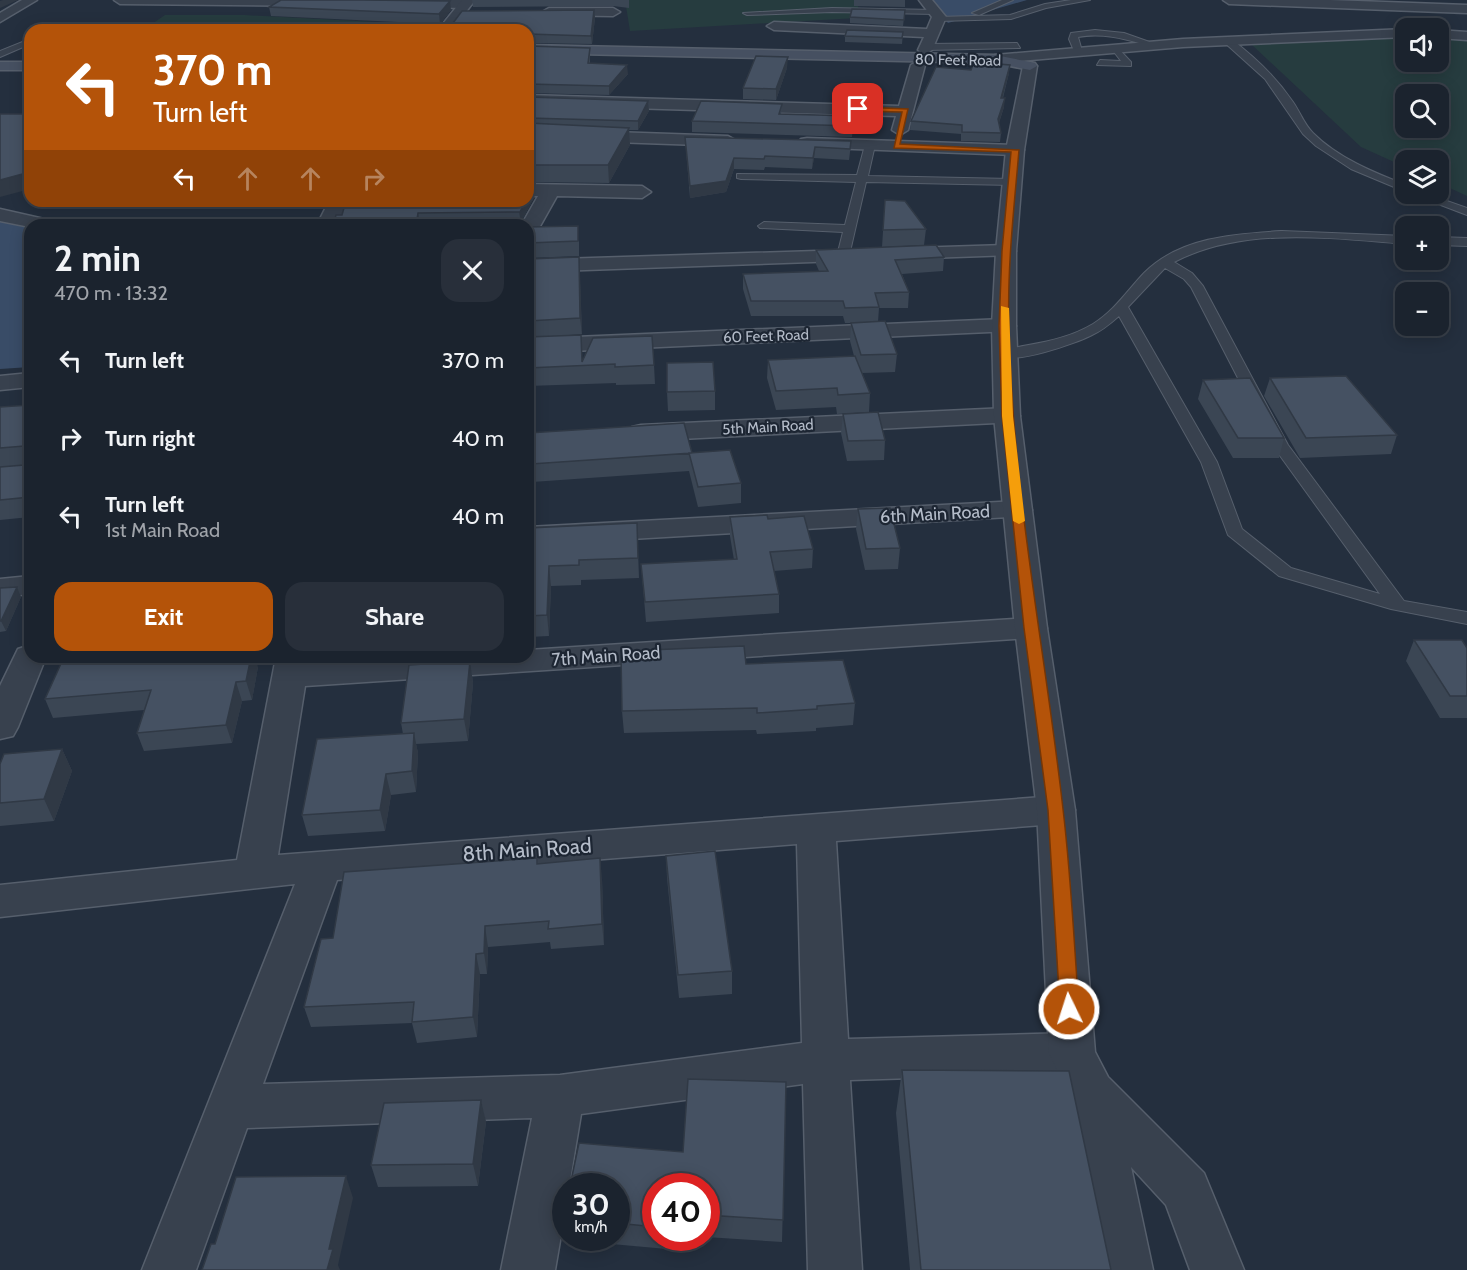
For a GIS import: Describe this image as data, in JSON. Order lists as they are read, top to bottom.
{
  "streets": {
    "main road": ["80 Feet Road"],
    "street": [
      "60 Feet Road",
      "5th Main Road",
      "6th Main Road",
      "7th Main Road",
      "8th Main Road"
    ]
  },
  "page": {
    "map_buttons": ["+", "−"],
    "turn": ["370 m", "Turn left"],
    "heading": ["2 min", "470 m · 13:32"],
    "list": [
      {
        "name": "Turn left",
        "value": "370 m"
      },
      {
        "name": "Turn right",
        "value": "40 m"
      },
      {
        "name": "Turn left",
        "note": "1st Main Road",
        "value": "40 m"
      }
    ],
    "buttons": ["Exit", "Share"],
    "speed": "30 km/h",
    "limit": "40"
  }
}
